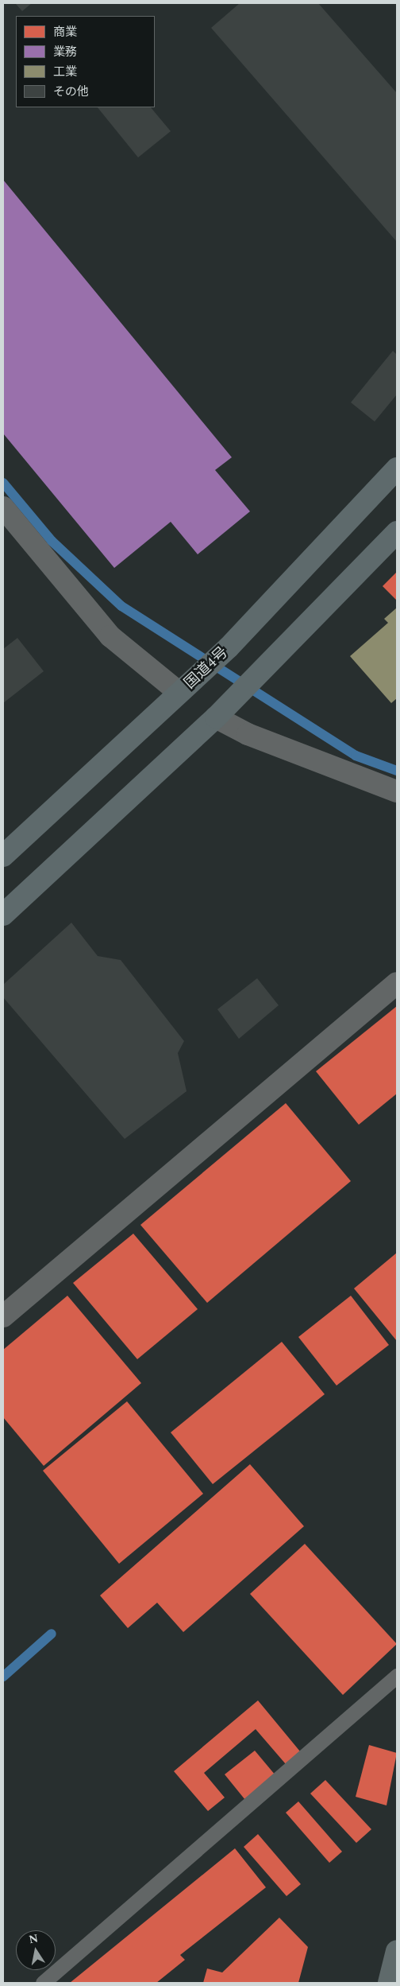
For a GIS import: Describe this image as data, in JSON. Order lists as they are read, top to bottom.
{
  "streets": {
    "highway": ["国道4号"]
  },
  "legend": [
    "商業",
    "業務",
    "工業",
    "その他"
  ],
  "north": "top"
}
